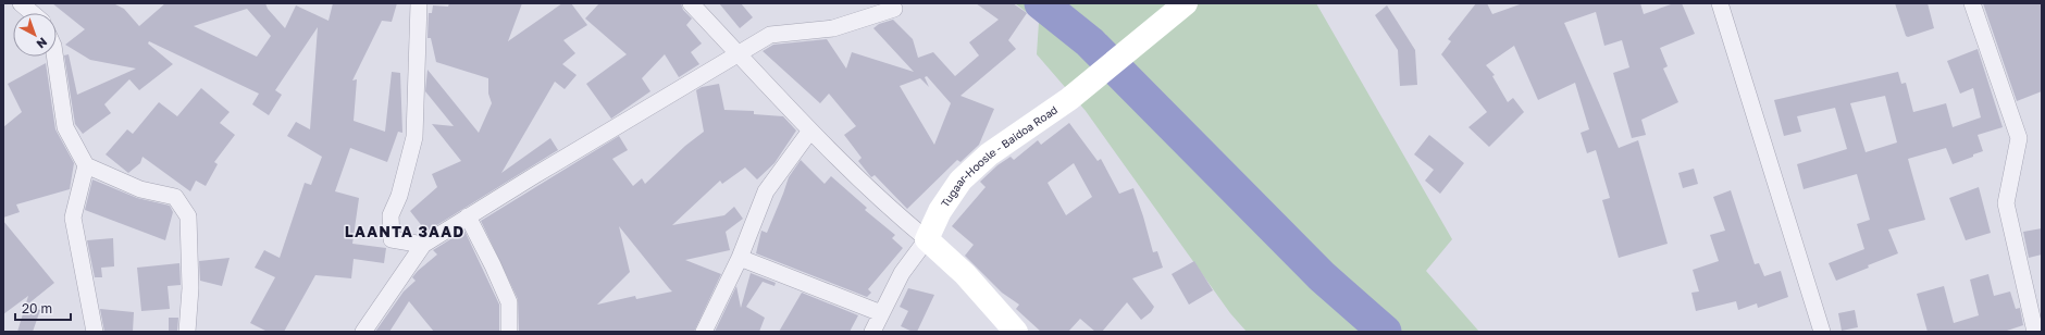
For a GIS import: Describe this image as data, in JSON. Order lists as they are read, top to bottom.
{
  "streets": {
    "main road": ["Tugaar-Hoosle - Baidoa Road"]
  },
  "districts": ["LAANTA 3AAD"],
  "scale_bar": "20 m",
  "north": "bottom right"
}
